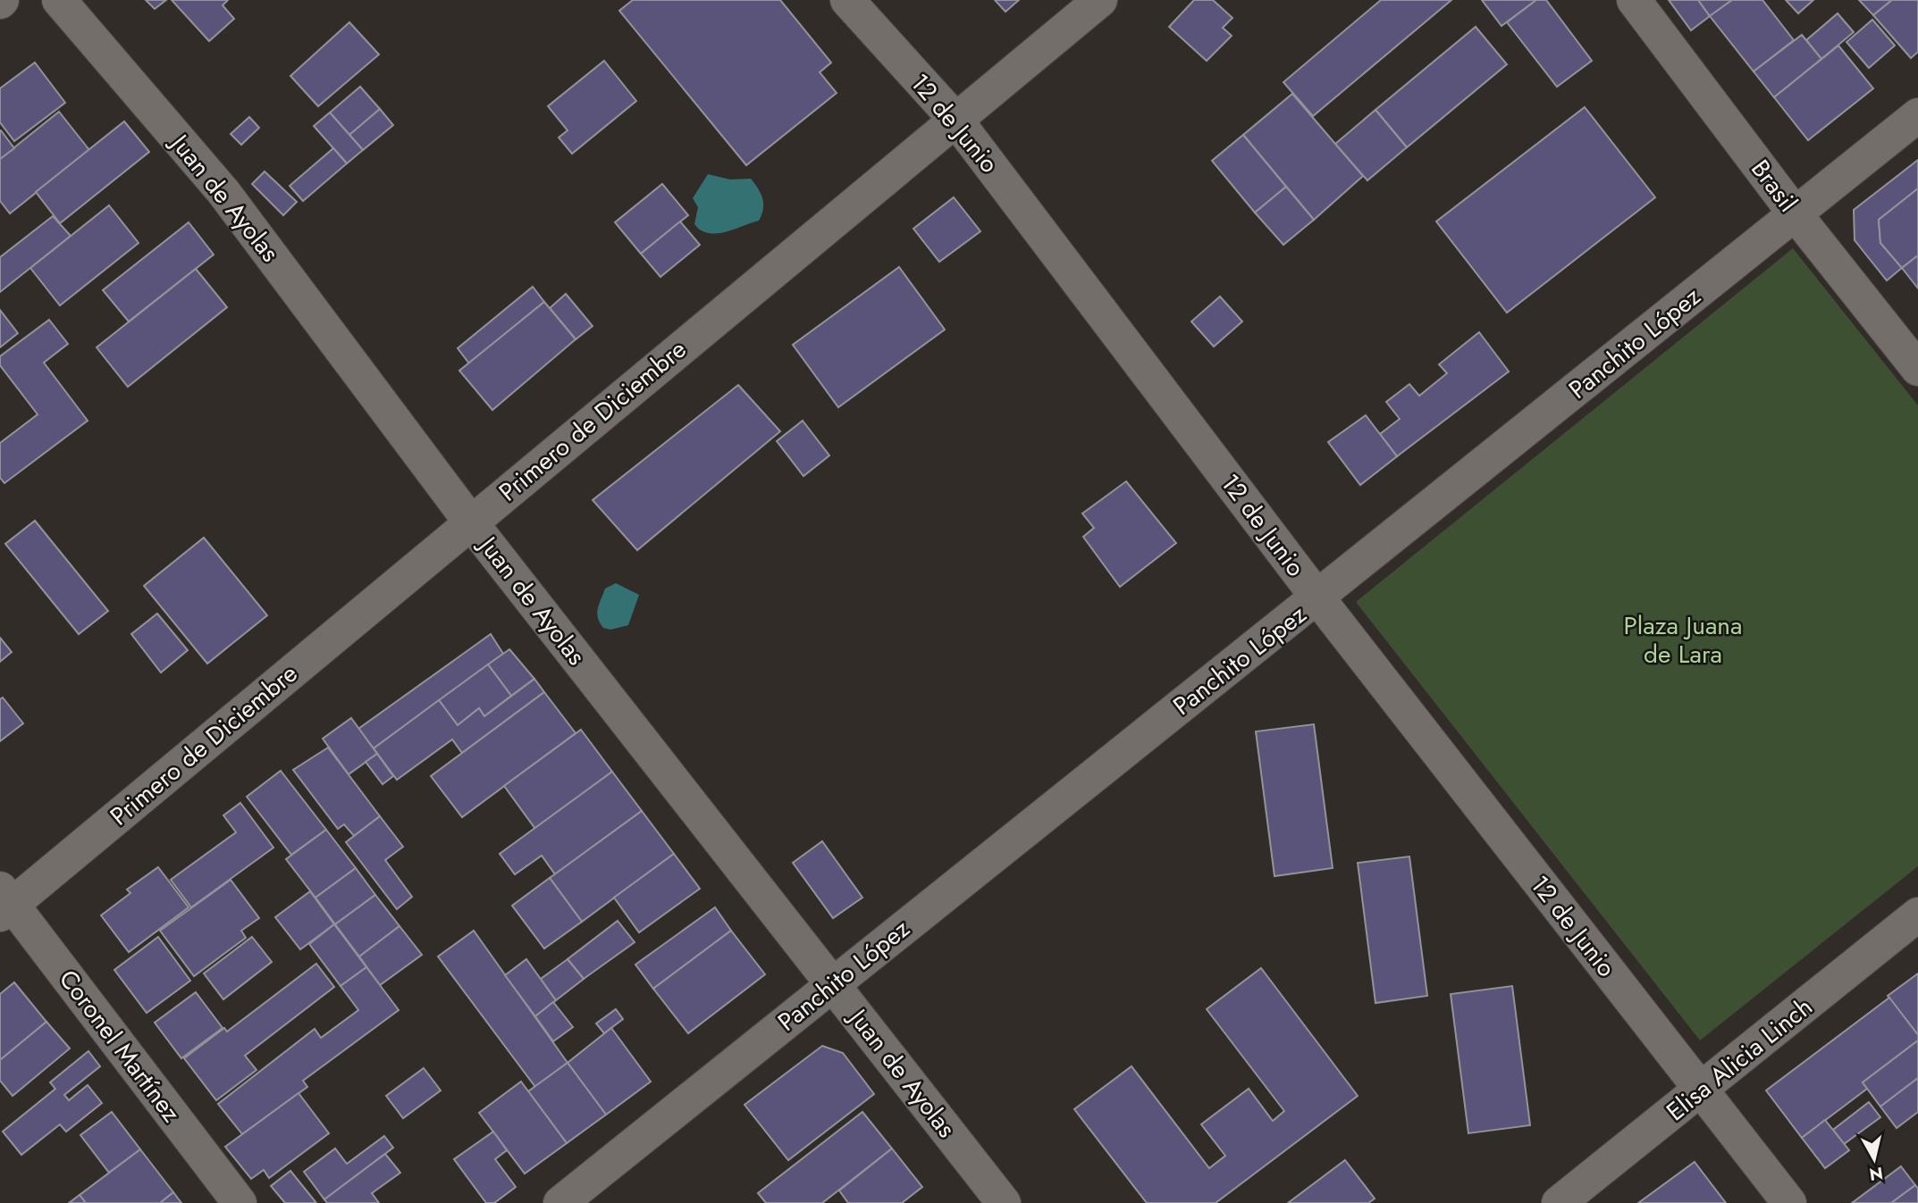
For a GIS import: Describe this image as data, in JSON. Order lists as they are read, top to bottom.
{
  "streets": {
    "street": [
      "12 de Junio",
      "Brasil",
      "Juan de Ayolas",
      "Panchito López",
      "Primero de Diciembre",
      "Coronel Martínez",
      "Elisa Alicia Linch"
    ]
  },
  "crossings": [
    ["12 de Junio", "Panchito López"],
    ["12 de Junio", "Primero de Diciembre"],
    ["12 de Junio", "Elisa Alicia Linch"],
    ["Brasil", "Panchito López"],
    ["Juan de Ayolas", "Panchito López"],
    ["Juan de Ayolas", "Primero de Diciembre"],
    ["Primero de Diciembre", "Coronel Martínez"]
  ],
  "parks": ["Plaza Juana de Lara"],
  "north": "bottom"
}
